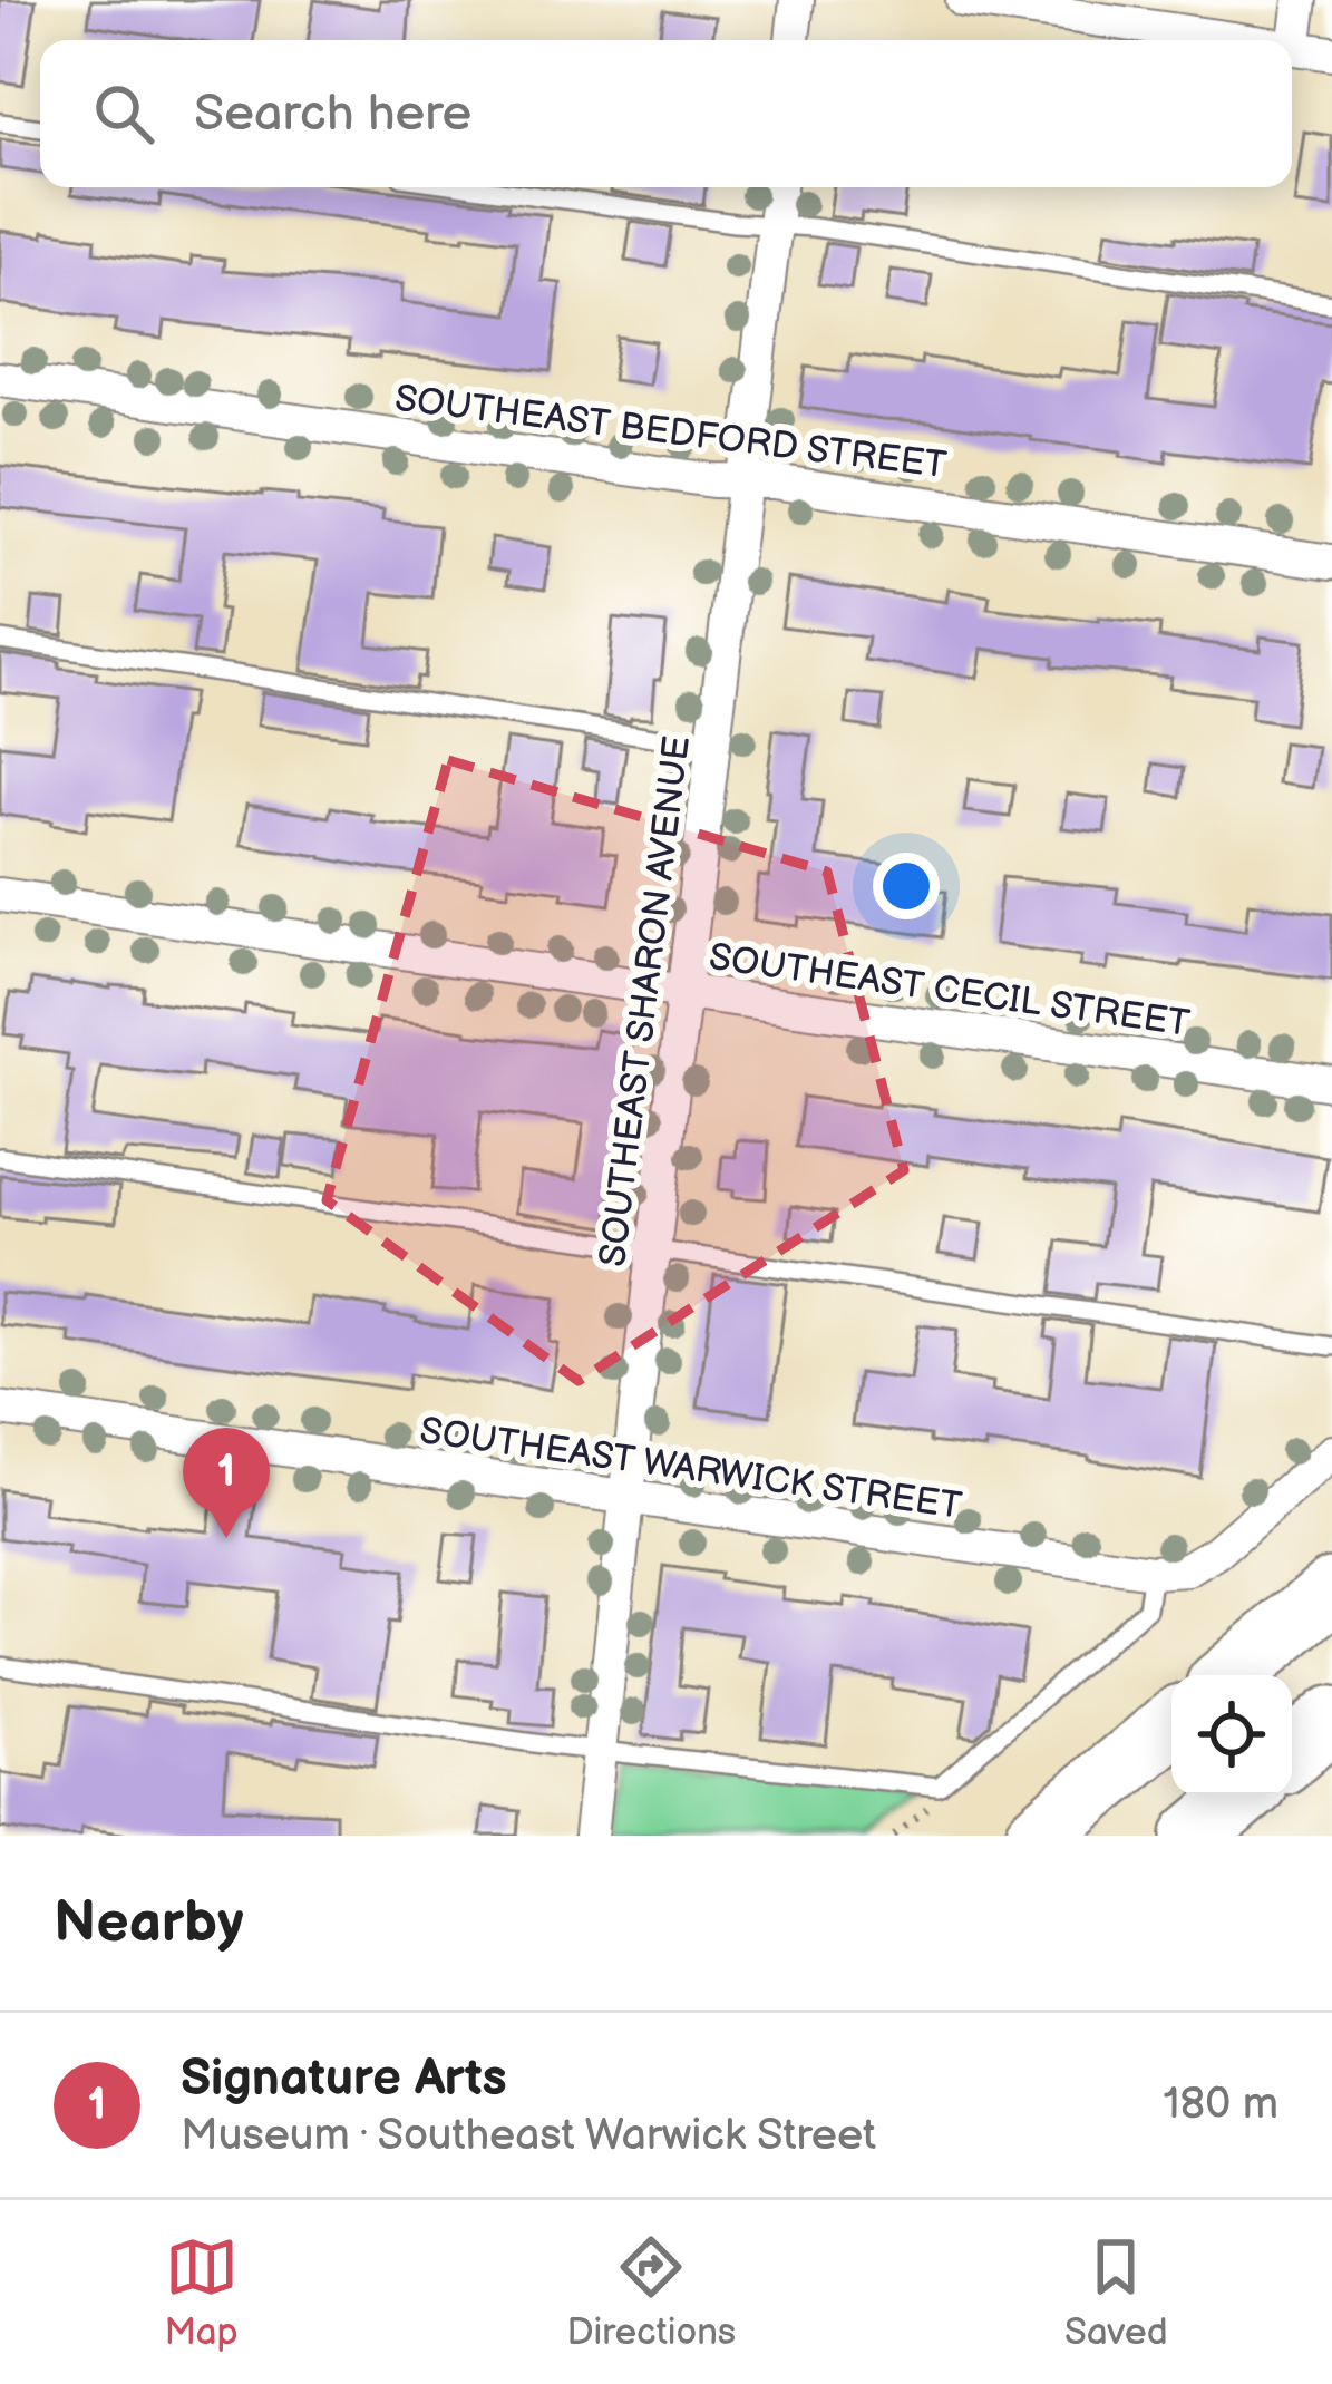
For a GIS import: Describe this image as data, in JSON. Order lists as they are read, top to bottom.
{
  "streets": {
    "street": [
      "SOUTHEAST BEDFORD STREET",
      "SOUTHEAST CECIL STREET",
      "SOUTHEAST SHARON AVENUE",
      "SOUTHEAST WARWICK STREET"
    ]
  },
  "crossings": [
    ["SOUTHEAST BEDFORD STREET", "SOUTHEAST SHARON AVENUE"],
    ["SOUTHEAST CECIL STREET", "SOUTHEAST SHARON AVENUE"],
    ["SOUTHEAST SHARON AVENUE", "SOUTHEAST WARWICK STREET"]
  ],
  "page": {
    "search": "Search here",
    "pins": "1",
    "heading": "Nearby",
    "list": [
      {
        "mark": "1",
        "name": "Signature Arts",
        "note": "Museum · Southeast Warwick Street",
        "value": "180 m"
      }
    ],
    "nav": ["Map", "Directions", "Saved"]
  }
}
